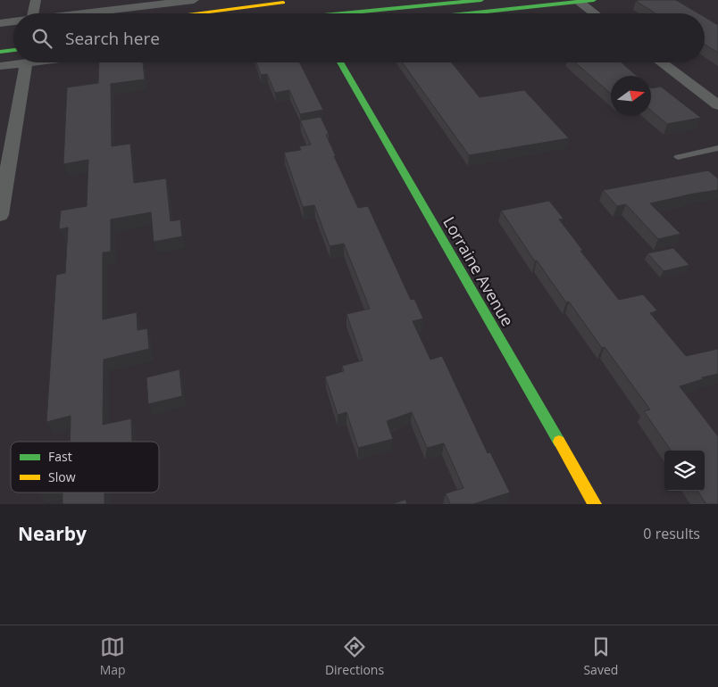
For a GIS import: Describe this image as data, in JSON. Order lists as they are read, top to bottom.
{
  "streets": {
    "main road": ["Lorraine Avenue"]
  },
  "legend": ["Fast", "Slow"],
  "north": "right",
  "page": {
    "search": "Search here",
    "heading": ["Nearby", "0 results"],
    "nav": ["Map", "Directions", "Saved"]
  }
}
